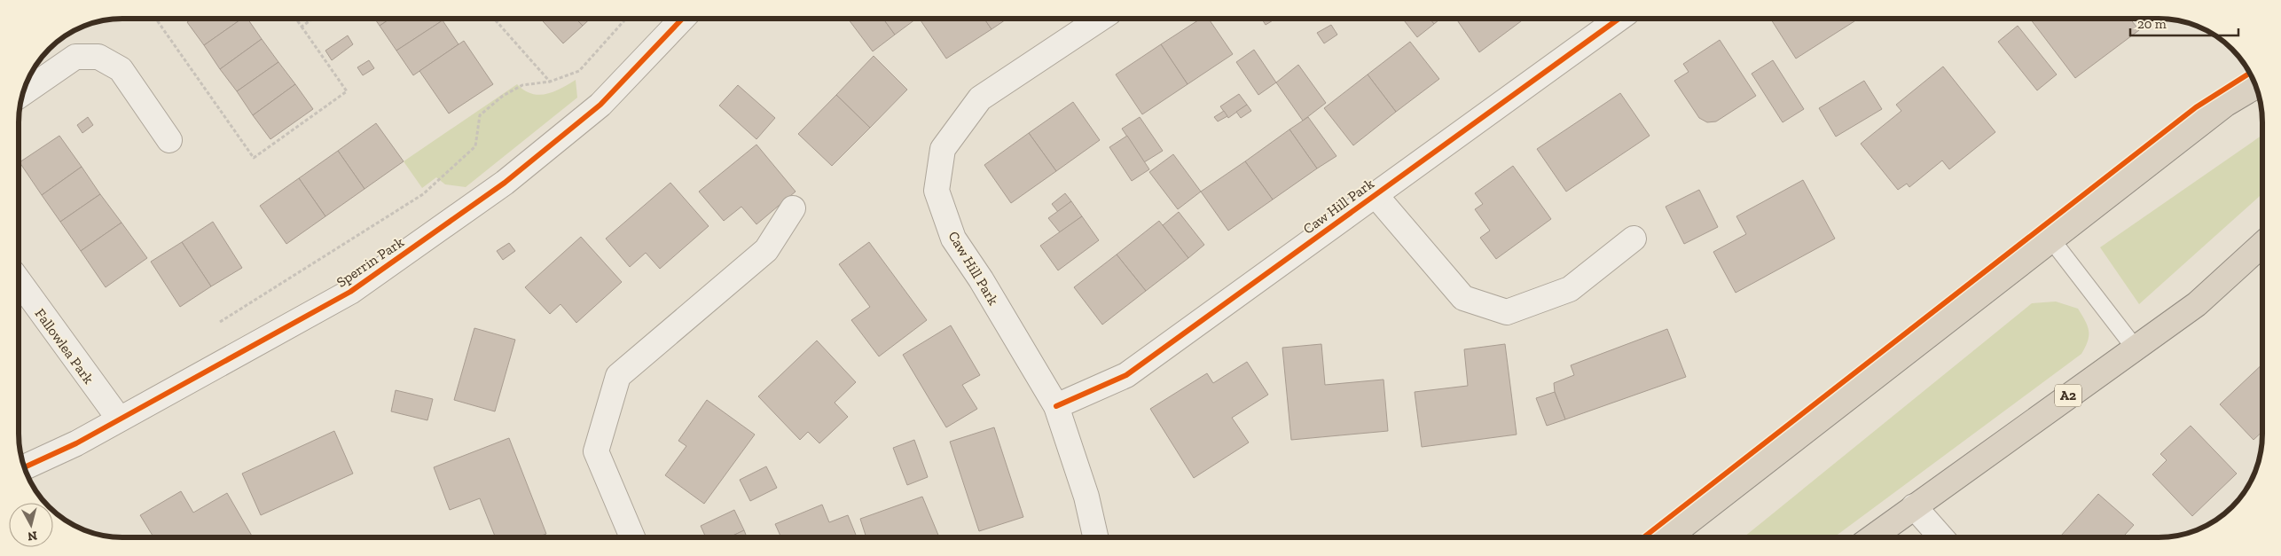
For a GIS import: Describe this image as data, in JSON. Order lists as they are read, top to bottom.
{
  "streets": {
    "highway": ["A2"],
    "street": ["Caw Hill Park", "Sperrin Park", "Fallowlea Park"]
  },
  "crossings": [
    ["Sperrin Park", "Fallowlea Park"]
  ],
  "scale_bar": "20 m",
  "north": "bottom"
}
